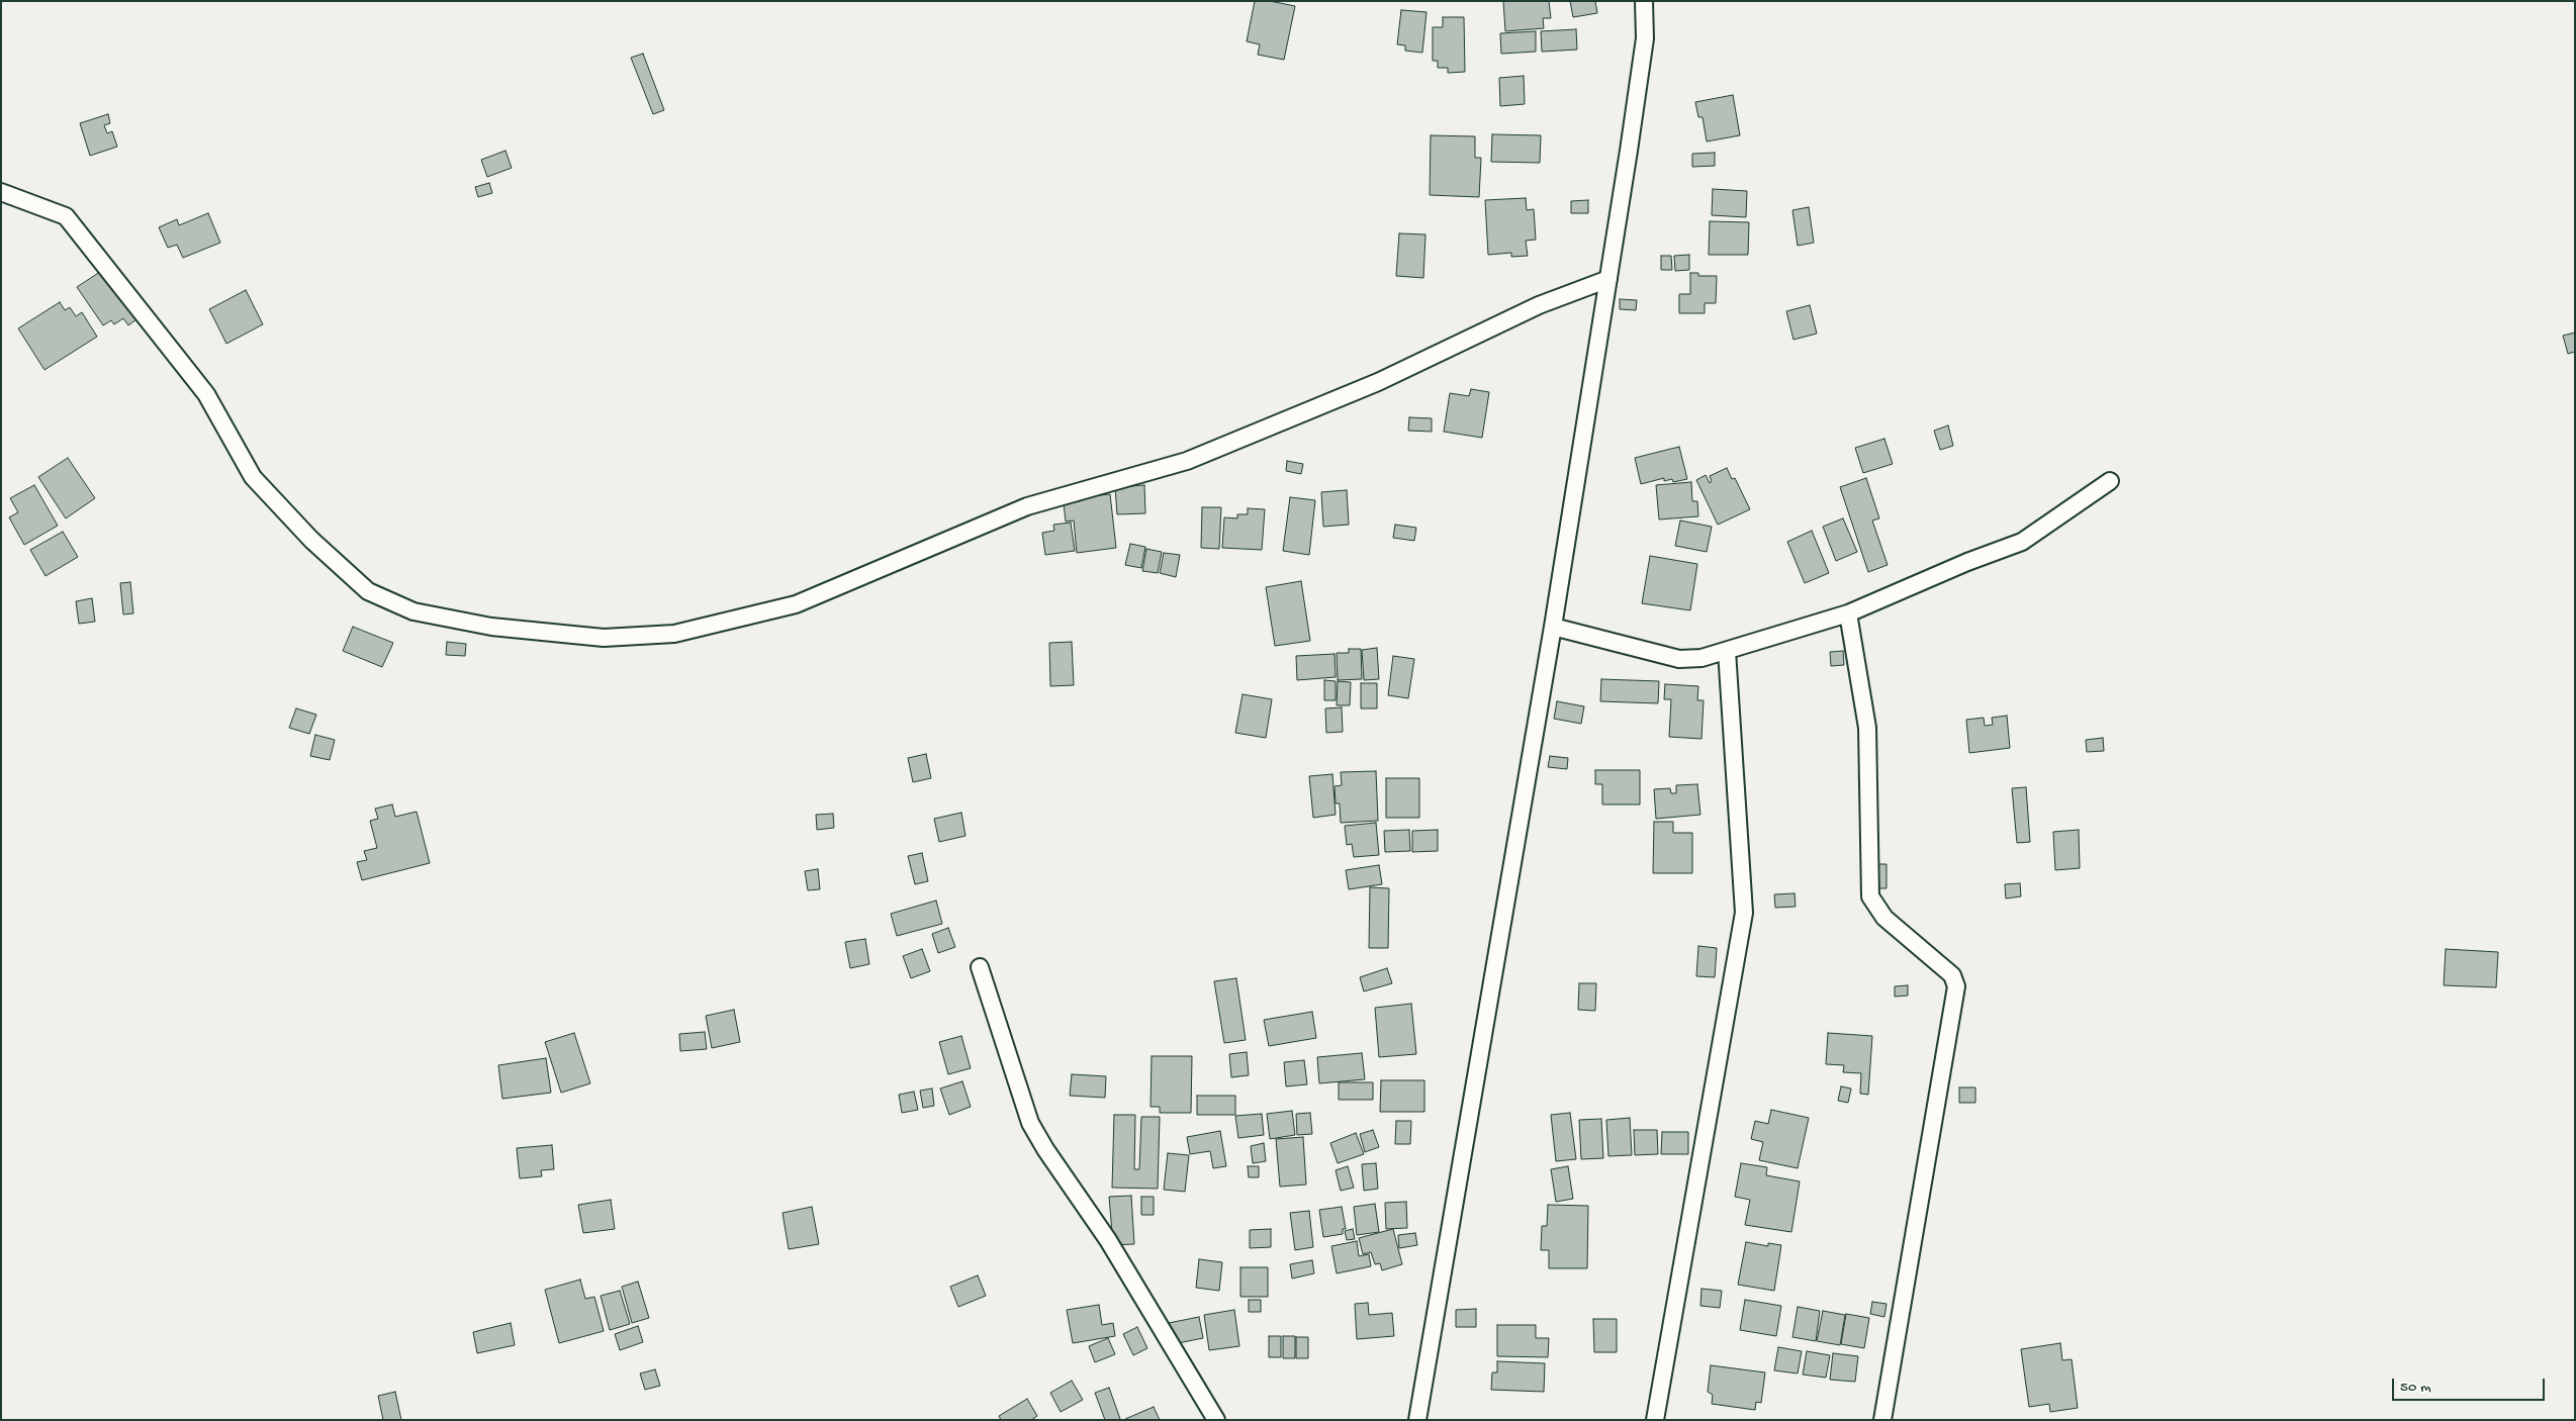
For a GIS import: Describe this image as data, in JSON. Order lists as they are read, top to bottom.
{
  "scale_bar": "50 m"
}
